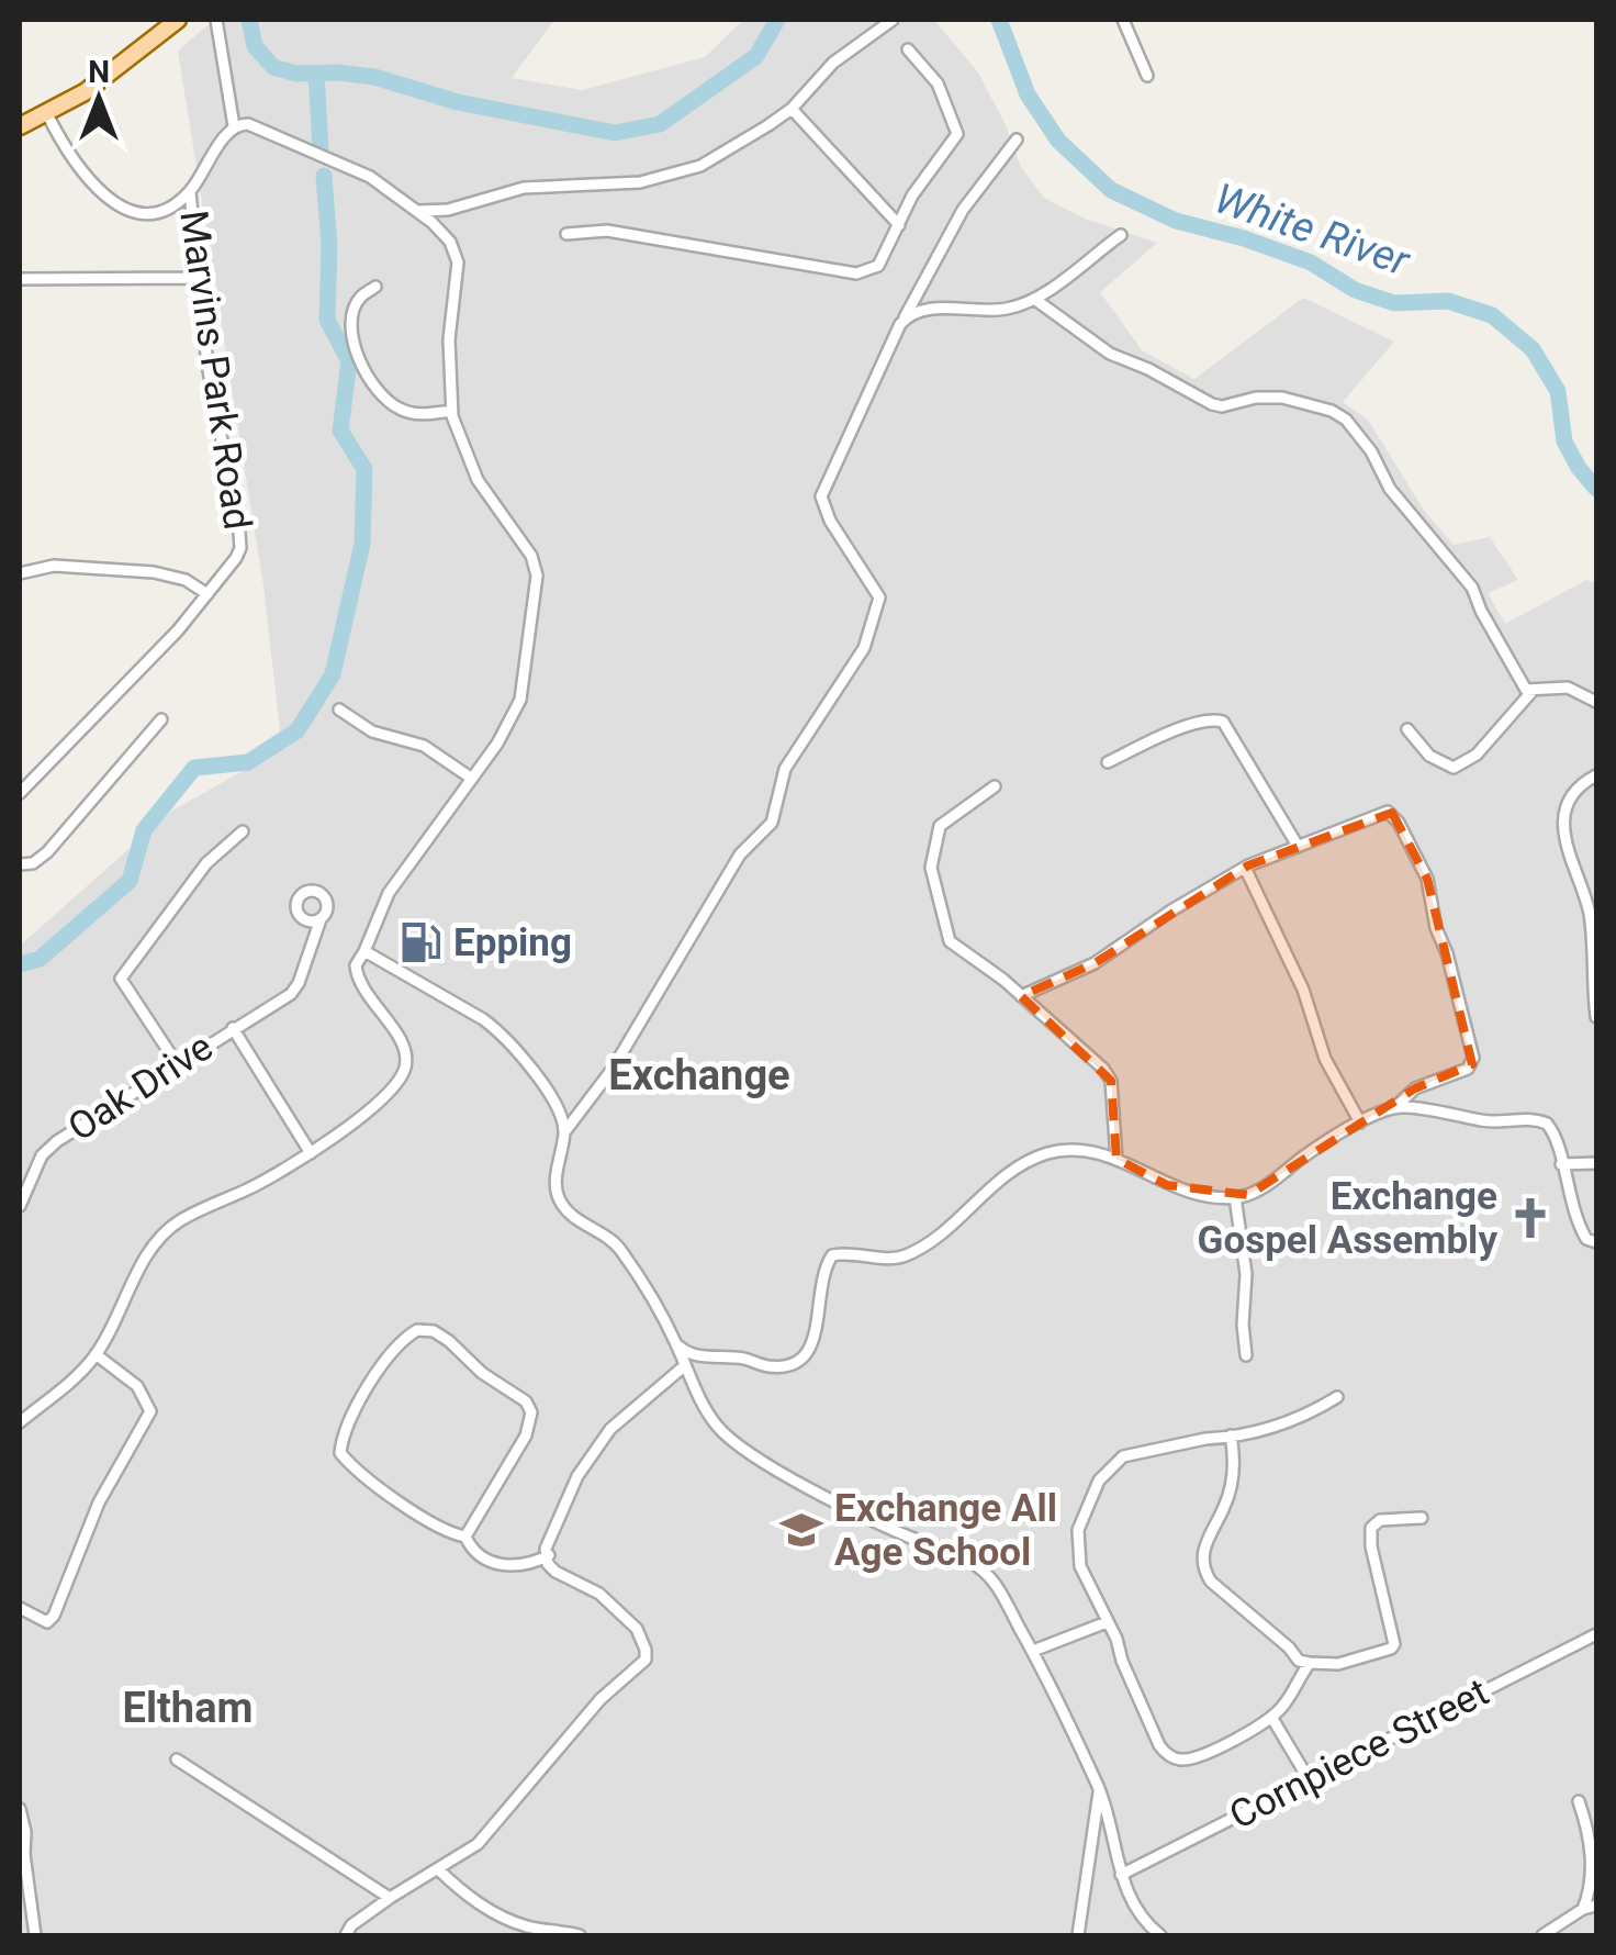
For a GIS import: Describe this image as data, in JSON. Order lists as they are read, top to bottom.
{
  "streets": {
    "street": ["Marvins Park Road", "Oak Drive", "Cornpiece Street"]
  },
  "districts": ["Exchange", "Eltham"],
  "water": ["White River"],
  "places": {
    "fuel station": ["Epping"],
    "church": ["Exchange Gospel Assembly"],
    "school or university": ["Exchange All Age School"]
  },
  "north": "top"
}
